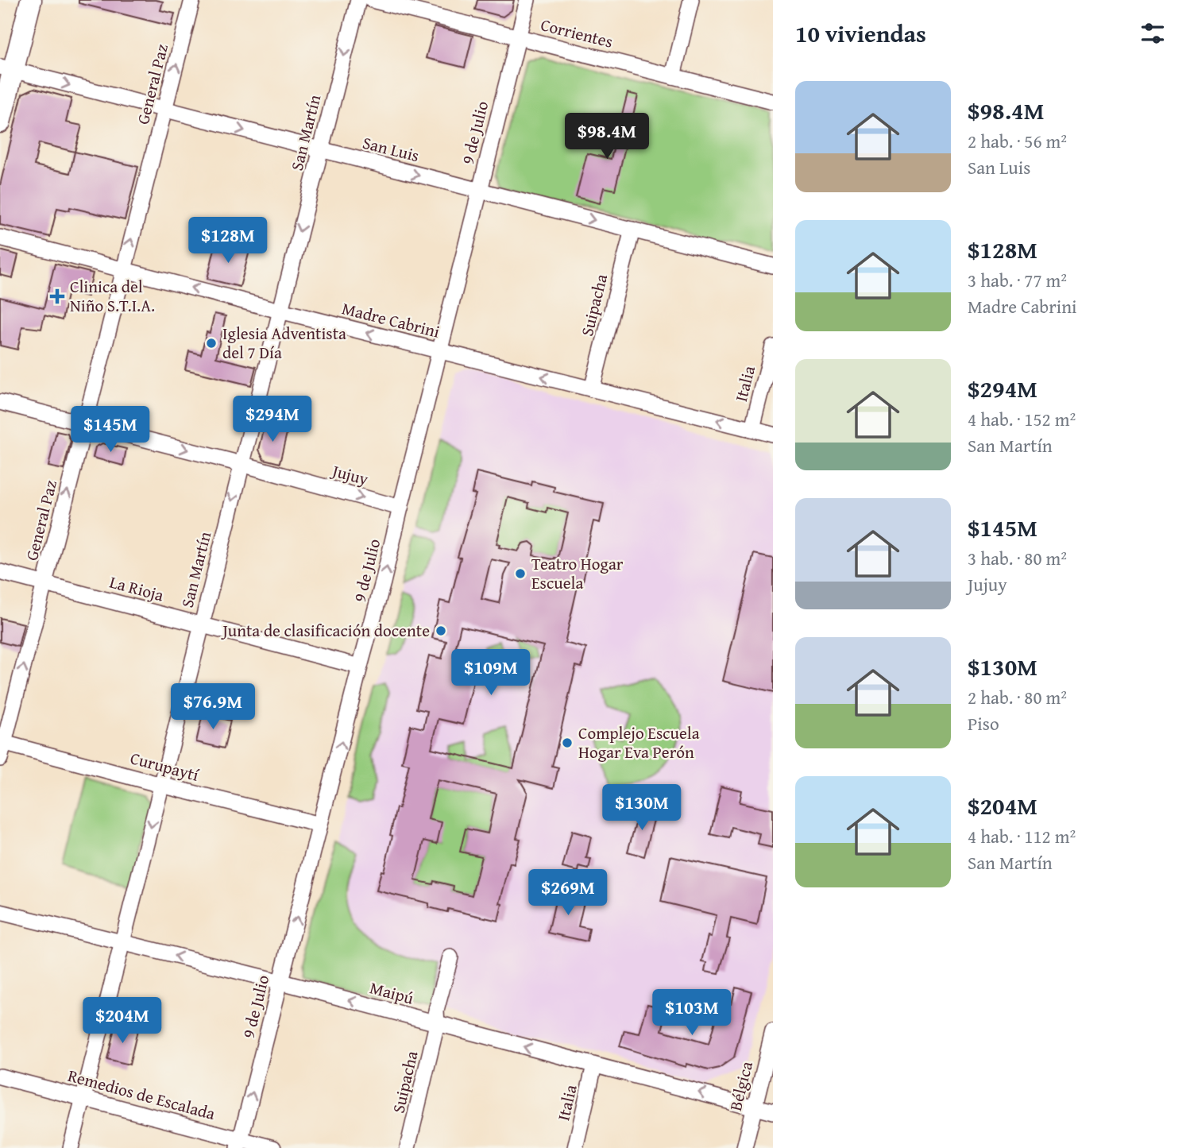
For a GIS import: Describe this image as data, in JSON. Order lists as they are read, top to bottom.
{
  "streets": {
    "street": [
      "Corrientes",
      "General Paz",
      "San Martín",
      "9 de Julio",
      "San Luis",
      "Suipacha",
      "Madre Cabrini",
      "Italia",
      "Jujuy",
      "La Rioja",
      "Curupaytí",
      "Maipú",
      "Bélgica",
      "Remedios de Escalada"
    ]
  },
  "crossings": [
    ["Corrientes", "9 de Julio"],
    ["General Paz", "San Luis"],
    ["General Paz", "Madre Cabrini"],
    ["General Paz", "Jujuy"],
    ["General Paz", "La Rioja"],
    ["General Paz", "Curupaytí"],
    ["San Martín", "San Luis"],
    ["San Martín", "Madre Cabrini"],
    ["San Martín", "Jujuy"],
    ["San Martín", "La Rioja"],
    ["San Martín", "Curupaytí"],
    ["San Martín", "Maipú"],
    ["San Martín", "Remedios de Escalada"],
    ["9 de Julio", "San Luis"],
    ["9 de Julio", "Madre Cabrini"],
    ["9 de Julio", "Jujuy"],
    ["9 de Julio", "La Rioja"],
    ["9 de Julio", "Curupaytí"],
    ["9 de Julio", "Maipú"],
    ["9 de Julio", "Remedios de Escalada"],
    ["San Luis", "Suipacha"],
    ["Suipacha", "Madre Cabrini"],
    ["Suipacha", "Maipú"],
    ["Madre Cabrini", "Italia"],
    ["Italia", "Maipú"],
    ["Maipú", "Bélgica"]
  ],
  "one_way": [
    "General Paz",
    "San Martín",
    "9 de Julio",
    "San Luis",
    "Madre Cabrini",
    "Jujuy",
    "Maipú"
  ],
  "places": {
    "health": ["Clinica del Niño S.T.I.A."],
    "other": [
      "Iglesia Adventista del 7 Día",
      "Teatro Hogar Escuela",
      "Junta de clasificación docente",
      "Complejo Escuela Hogar Eva Perón"
    ]
  },
  "page": {
    "heading": "10 viviendas",
    "list": [
      {
        "name": "$98.4M",
        "note": "2 hab. · 56 m² · San Luis"
      },
      {
        "name": "$128M",
        "note": "3 hab. · 77 m² · Madre Cabrini"
      },
      {
        "name": "$294M",
        "note": "4 hab. · 152 m² · San Martín"
      },
      {
        "name": "$145M",
        "note": "3 hab. · 80 m² · Jujuy"
      },
      {
        "name": "$130M",
        "note": "2 hab. · 80 m² · Piso"
      },
      {
        "name": "$204M",
        "note": "4 hab. · 112 m² · San Martín"
      }
    ],
    "price": [
      "$98.4M",
      "$128M",
      "$294M",
      "$145M",
      "$109M",
      "$76.9M",
      "$130M",
      "$269M",
      "$103M",
      "$204M"
    ]
  }
}
